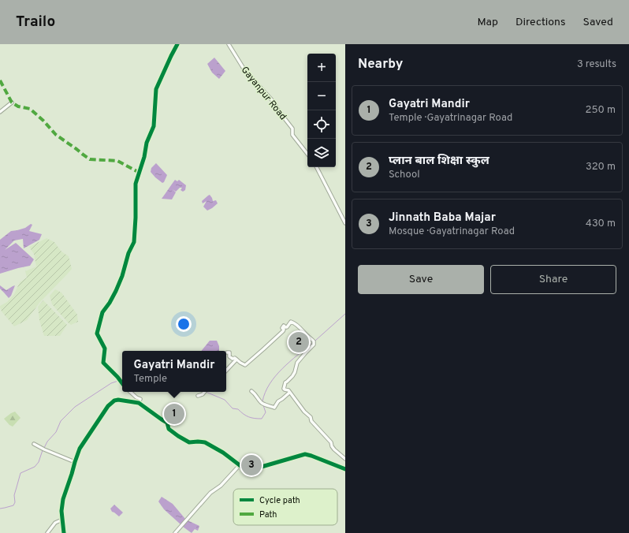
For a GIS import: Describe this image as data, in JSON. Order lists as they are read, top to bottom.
{
  "streets": {
    "street": ["Gayanpur Road"]
  },
  "legend": ["Cycle path", "Path"],
  "page": {
    "header": "Trailo",
    "nav": ["Map", "Directions", "Saved"],
    "heading": ["Nearby", "3 results"],
    "map_buttons": ["+", "−"],
    "list": [
      {
        "mark": "1",
        "name": "Gayatri Mandir",
        "note": "Temple · Gayatrinagar Road",
        "value": "250 m"
      },
      {
        "mark": "2",
        "name": "प्लान बाल शिक्षा स्कुल",
        "note": "School",
        "value": "320 m"
      },
      {
        "mark": "3",
        "name": "Jinnath Baba Majar",
        "note": "Mosque · Gayatrinagar Road",
        "value": "430 m"
      }
    ],
    "buttons": ["Save", "Share"],
    "pins": ["2", "1", "3"],
    "popup": ["Gayatri Mandir", "Temple"]
  }
}
